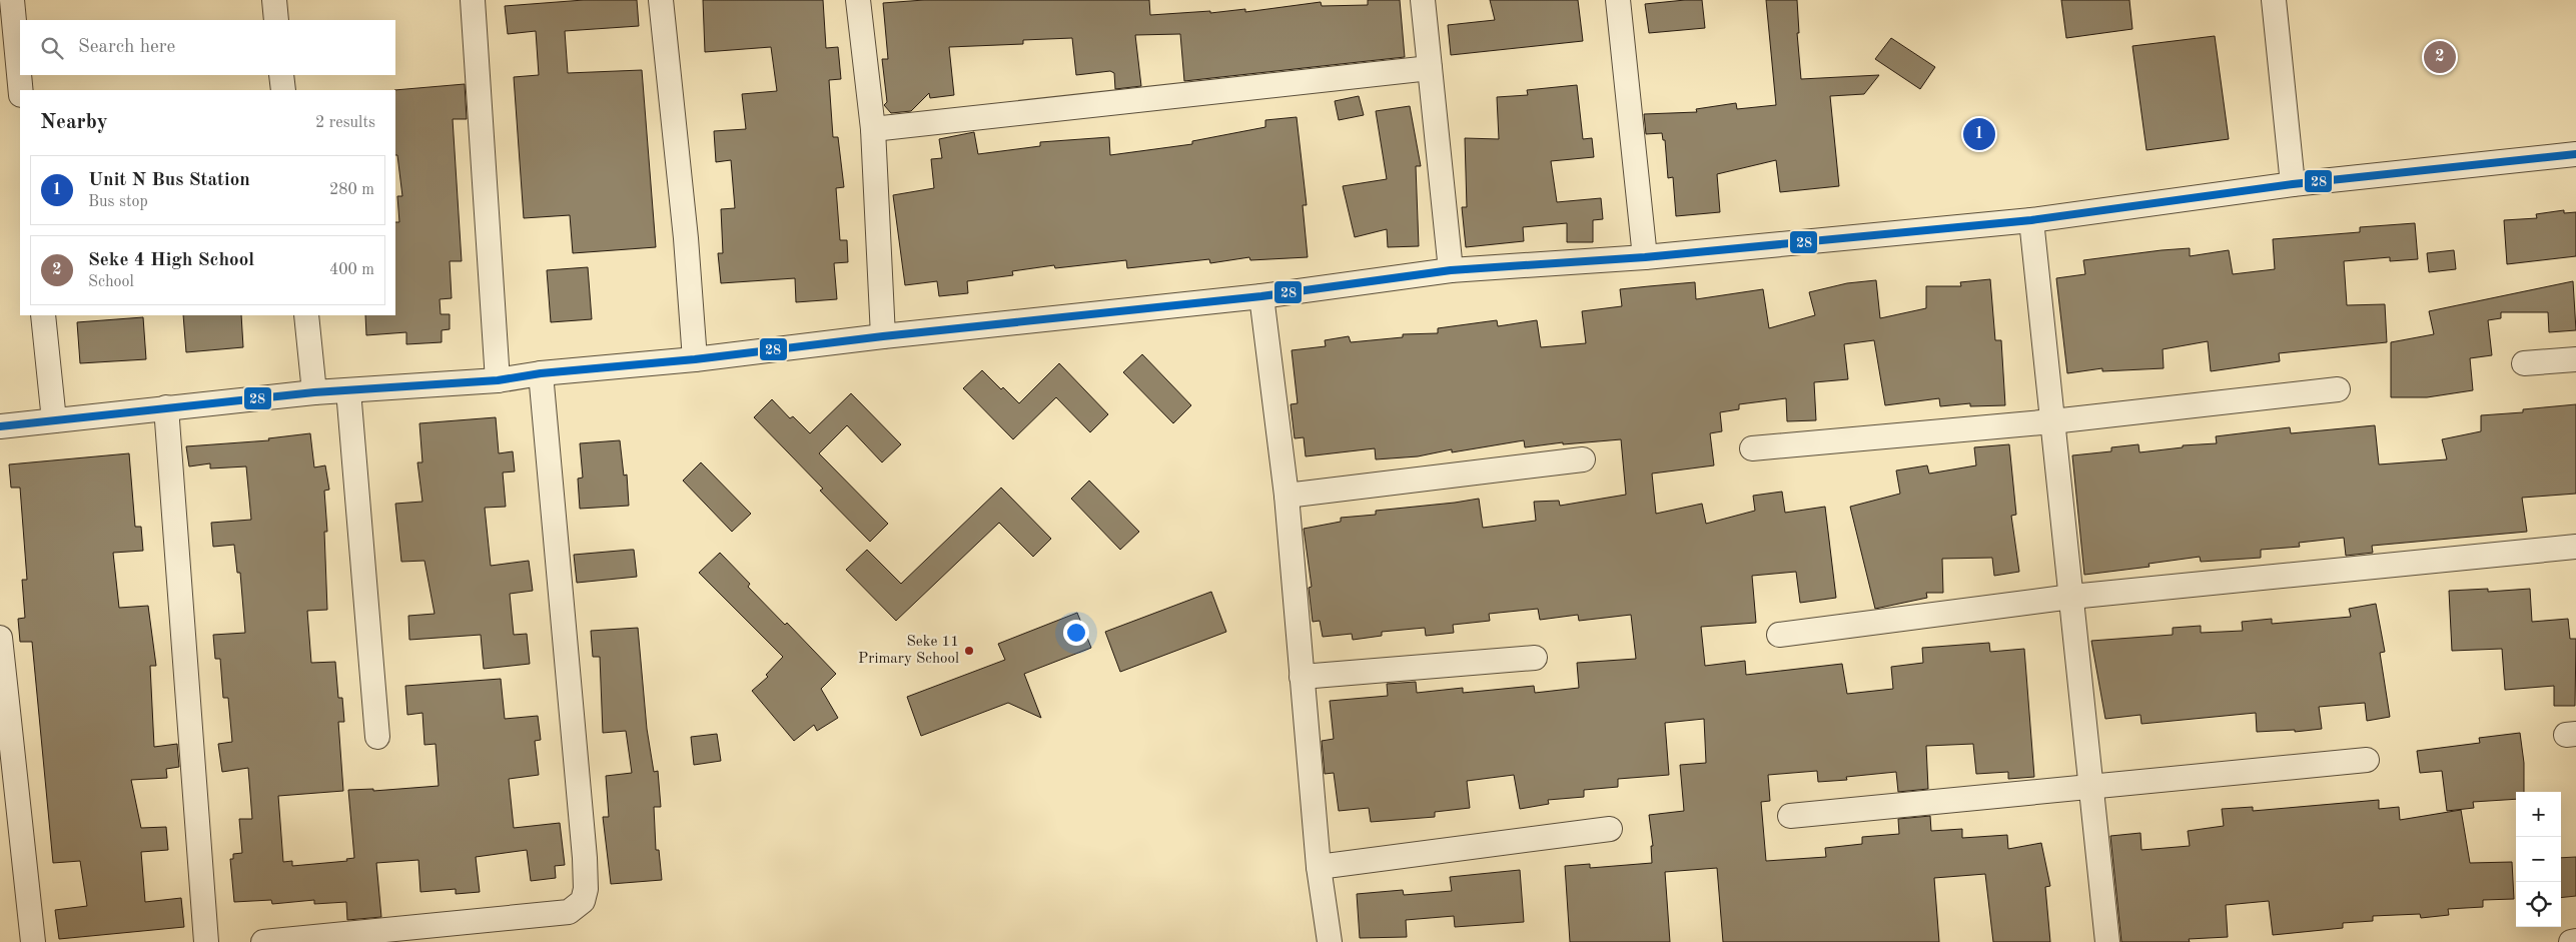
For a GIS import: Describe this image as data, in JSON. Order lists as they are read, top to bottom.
{
  "places": ["Seke 11 Primary School"],
  "lines": ["transit line 28"],
  "page": {
    "search": "Search here",
    "pins": ["2", "1"],
    "heading": ["Nearby", "2 results"],
    "list": [
      {
        "mark": "1",
        "name": "Unit N Bus Station",
        "note": "Bus stop",
        "value": "280 m"
      },
      {
        "mark": "2",
        "name": "Seke 4 High School",
        "note": "School",
        "value": "400 m"
      }
    ],
    "map_buttons": ["+", "−"]
  }
}
